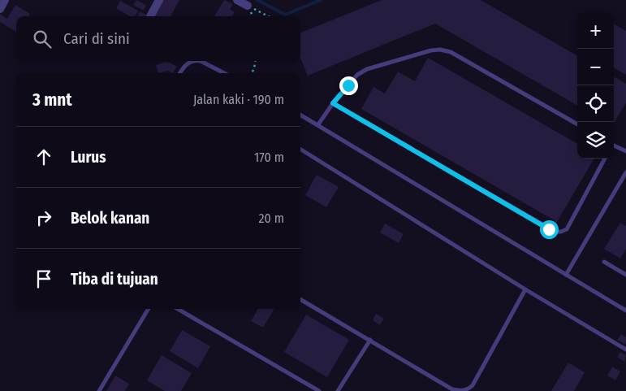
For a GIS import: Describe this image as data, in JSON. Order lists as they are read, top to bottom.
{
  "page": {
    "map_buttons": ["+", "−"],
    "search": "Cari di sini",
    "heading": ["3 mnt", "Jalan kaki · 190 m"],
    "list": [
      ["Lurus", "170 m"],
      ["Belok kanan", "20 m"],
      "Tiba di tujuan"
    ]
  }
}
